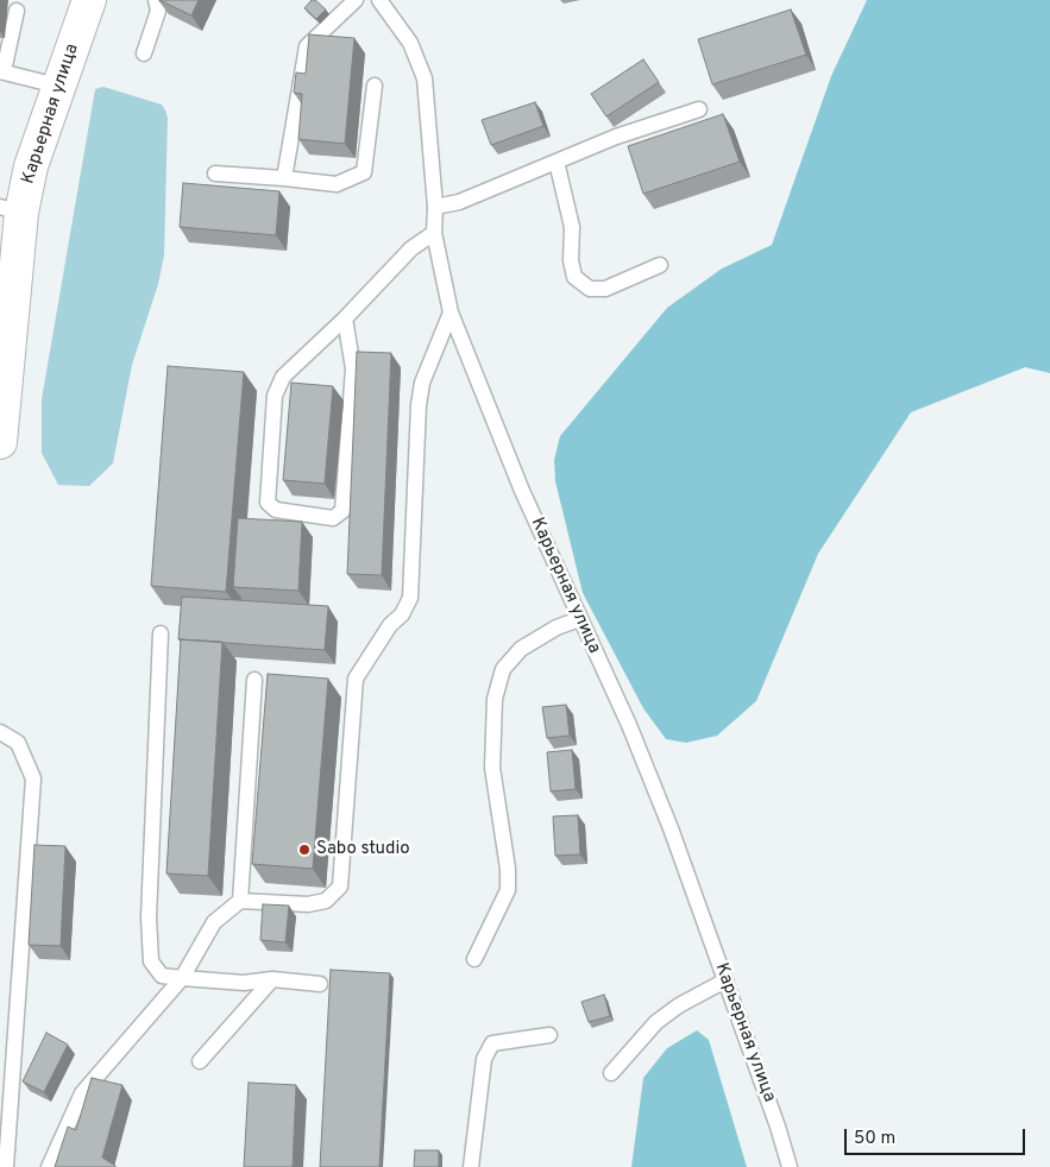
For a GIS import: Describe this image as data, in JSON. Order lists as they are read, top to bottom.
{
  "streets": {
    "street": ["Карьерная улица"]
  },
  "places": ["Sabo studio"],
  "scale_bar": "50 m"
}
